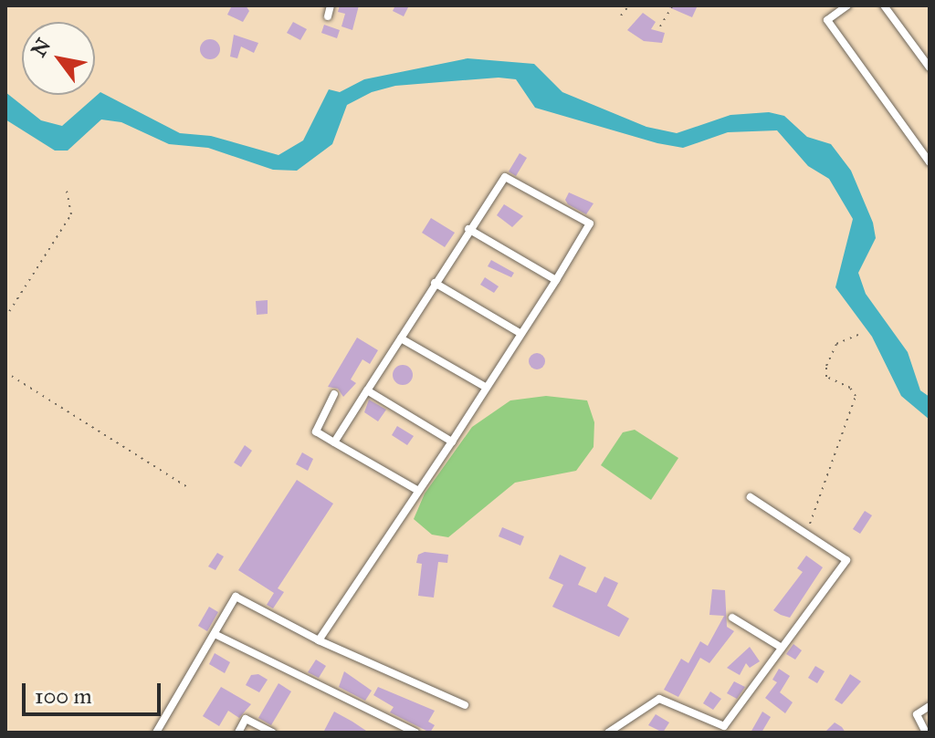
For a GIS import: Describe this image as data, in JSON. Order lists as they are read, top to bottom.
{
  "scale_bar": "100 m",
  "north": "top left"
}
